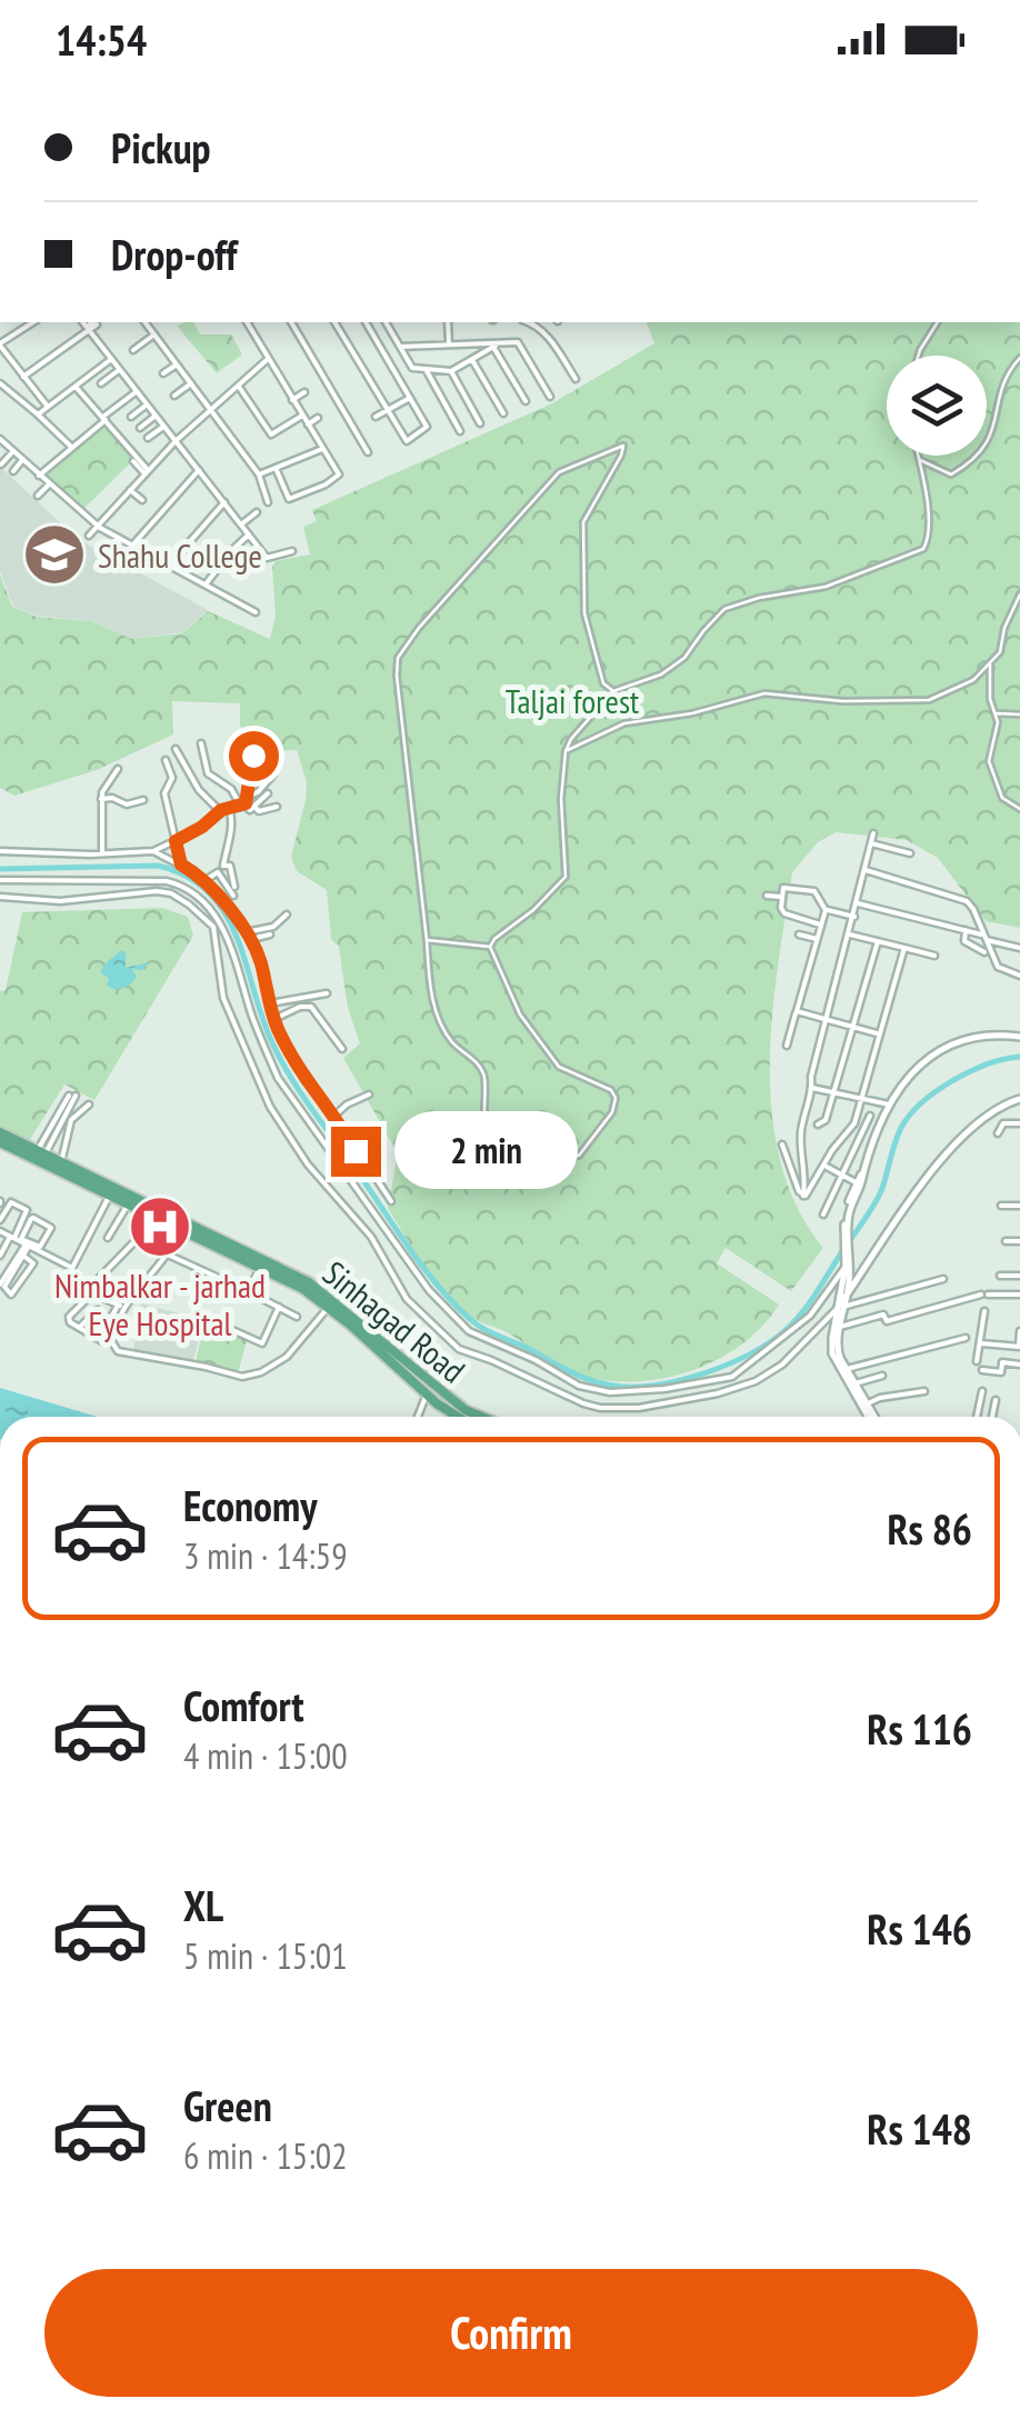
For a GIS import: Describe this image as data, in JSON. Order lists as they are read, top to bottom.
{
  "streets": {
    "main road": ["Sinhagad Road"]
  },
  "parks": ["Taljai forest"],
  "places": {
    "school or university": ["Shahu College"],
    "hospital": ["Nimbalkar - jarhad Eye Hospital"]
  },
  "page": {
    "status": "14:54",
    "banner": ["Pickup", "Drop-off"],
    "bubble": "2 min",
    "list": [
      {
        "name": "Economy",
        "note": "3 min · 14:59",
        "value": "Rs 86"
      },
      {
        "name": "Comfort",
        "note": "4 min · 15:00",
        "value": "Rs 116"
      },
      {
        "name": "XL",
        "note": "5 min · 15:01",
        "value": "Rs 146"
      },
      {
        "name": "Green",
        "note": "6 min · 15:02",
        "value": "Rs 148"
      }
    ],
    "buttons": "Confirm"
  }
}
